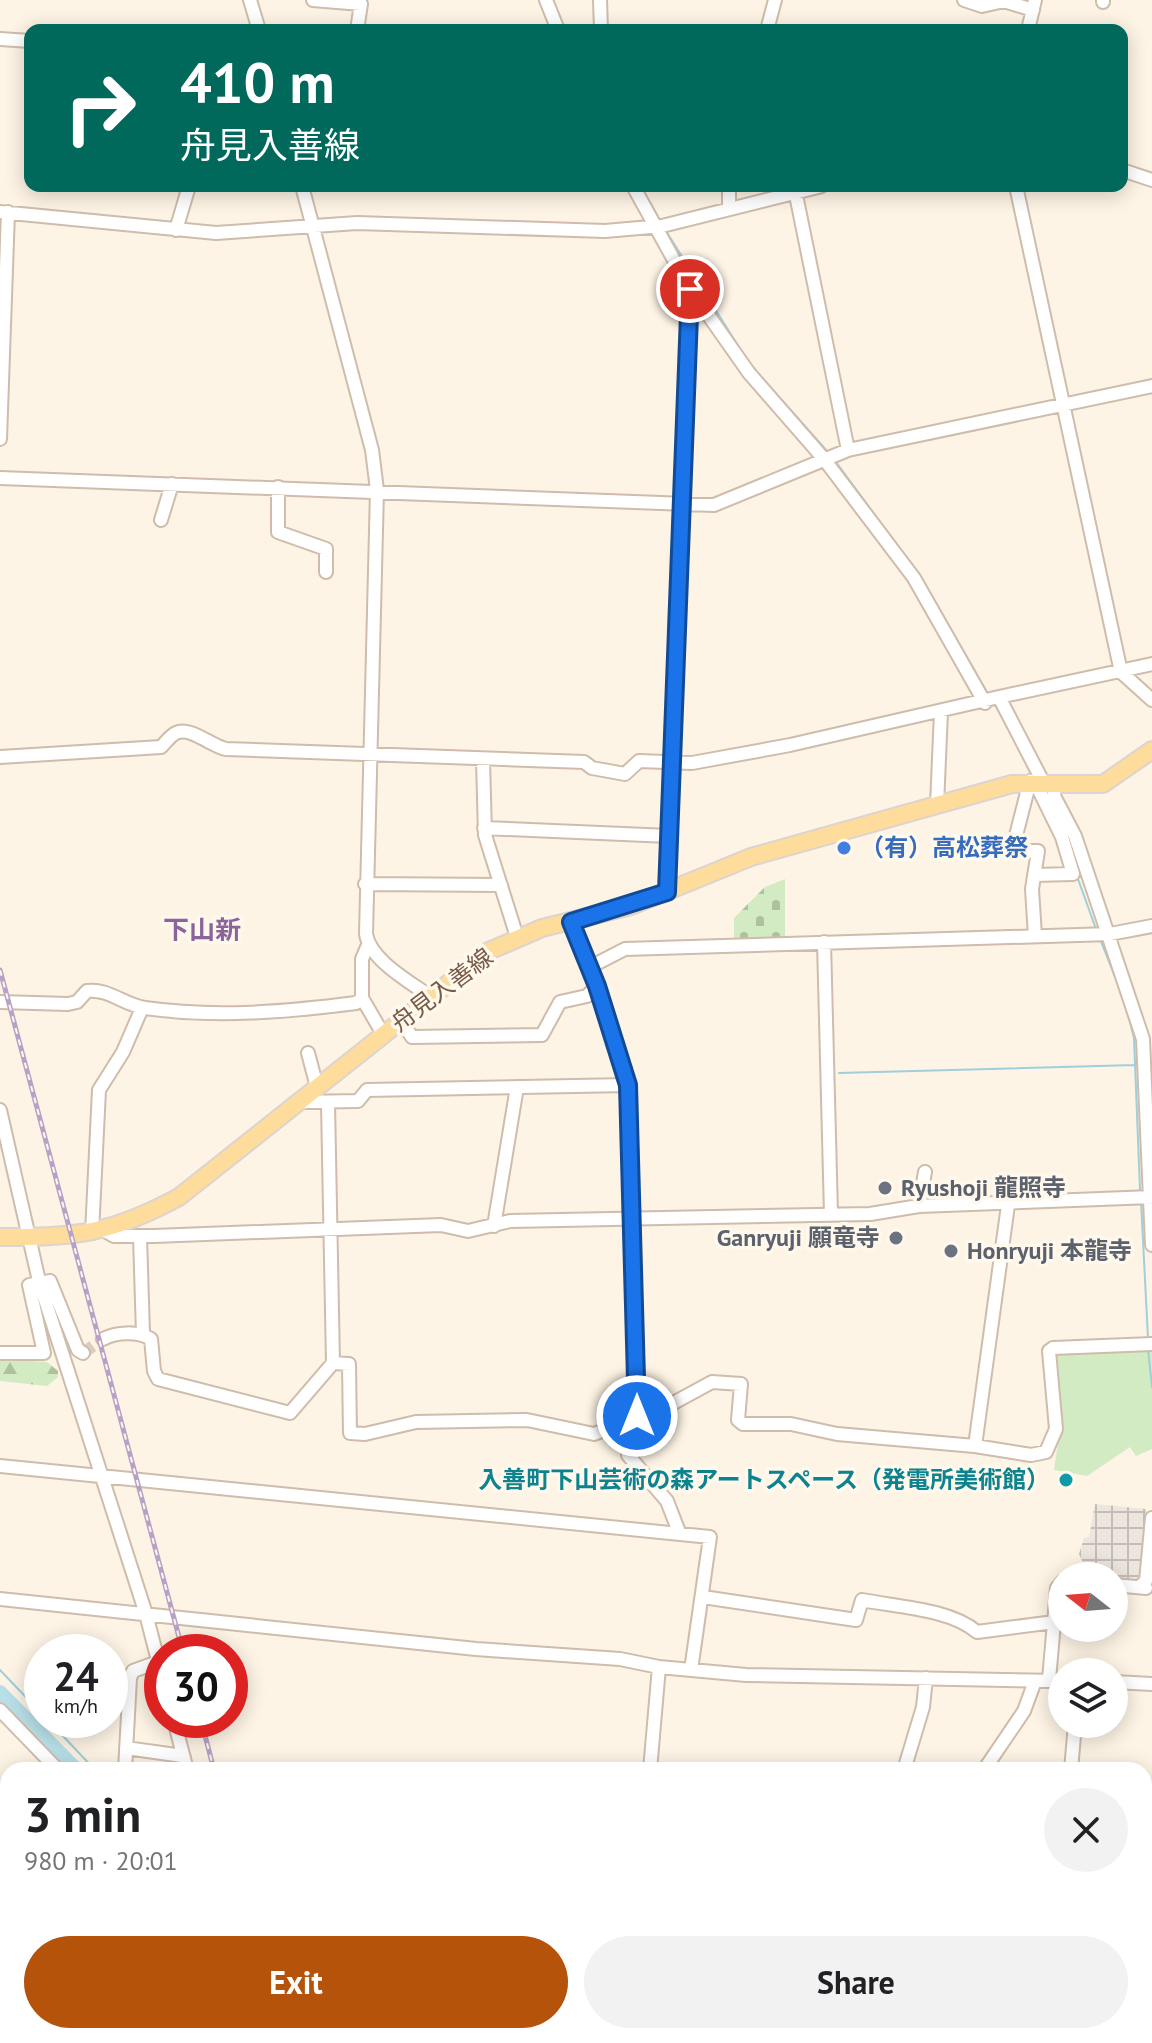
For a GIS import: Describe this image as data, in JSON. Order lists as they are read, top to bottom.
{
  "streets": {
    "main road": ["舟見入善線"]
  },
  "districts": ["下山新"],
  "places": [
    "（有）高松葬祭",
    "Ryushoji 龍照寺",
    "Ganryuji 願竜寺",
    "Honryuji 本龍寺",
    "入善町下山芸術の森アートスペース（発電所美術館）"
  ],
  "north": "left",
  "page": {
    "turn": ["410 m", "舟見入善線"],
    "speed": "24 km/h",
    "limit": "30",
    "heading": ["3 min", "980 m · 20:01"],
    "buttons": ["Exit", "Share"]
  }
}
